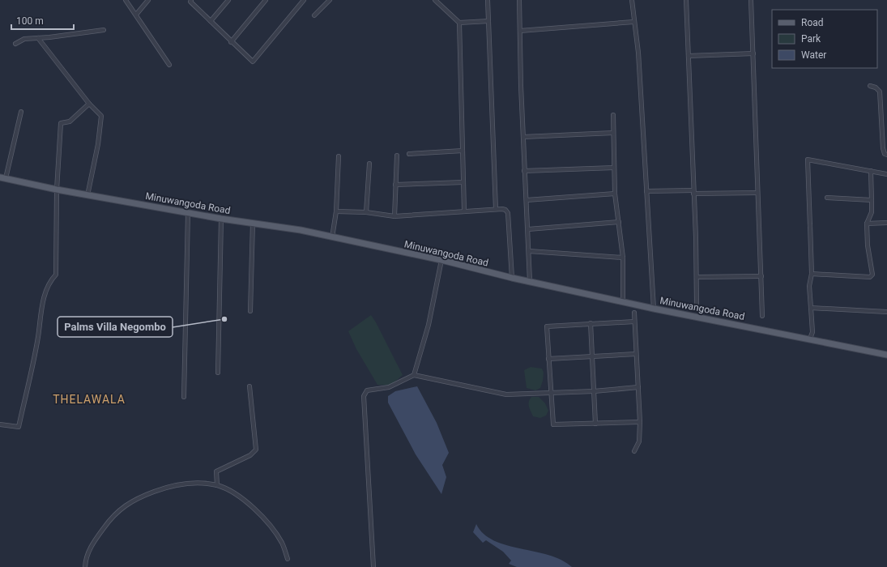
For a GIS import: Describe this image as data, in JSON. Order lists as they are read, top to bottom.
{
  "streets": {
    "main road": ["Minuwangoda Road"]
  },
  "districts": ["THELAWALA"],
  "places": ["Palms Villa Negombo"],
  "legend": ["Road", "Park", "Water"],
  "scale_bar": "100 m"
}
